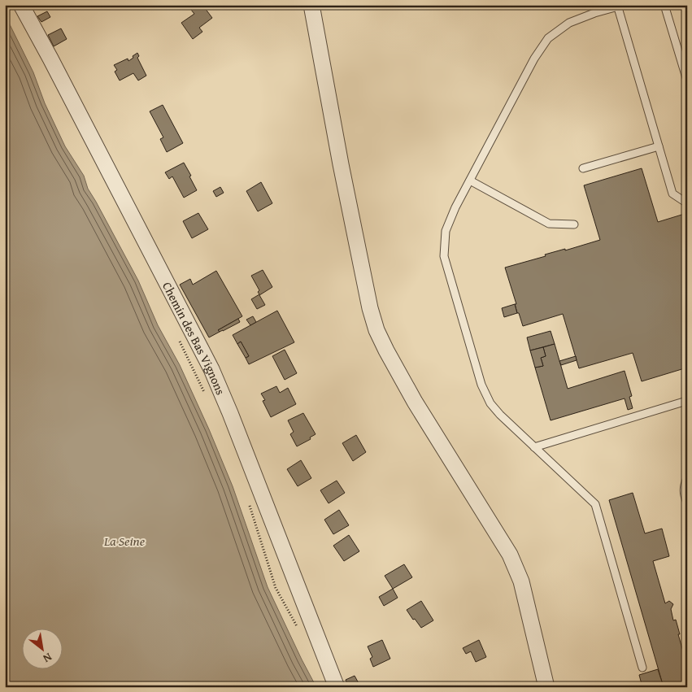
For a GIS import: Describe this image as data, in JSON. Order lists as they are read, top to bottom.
{
  "streets": {
    "street": ["Chemin des Bas Vignons"]
  },
  "water": ["La Seine"],
  "north": "bottom right"
}
